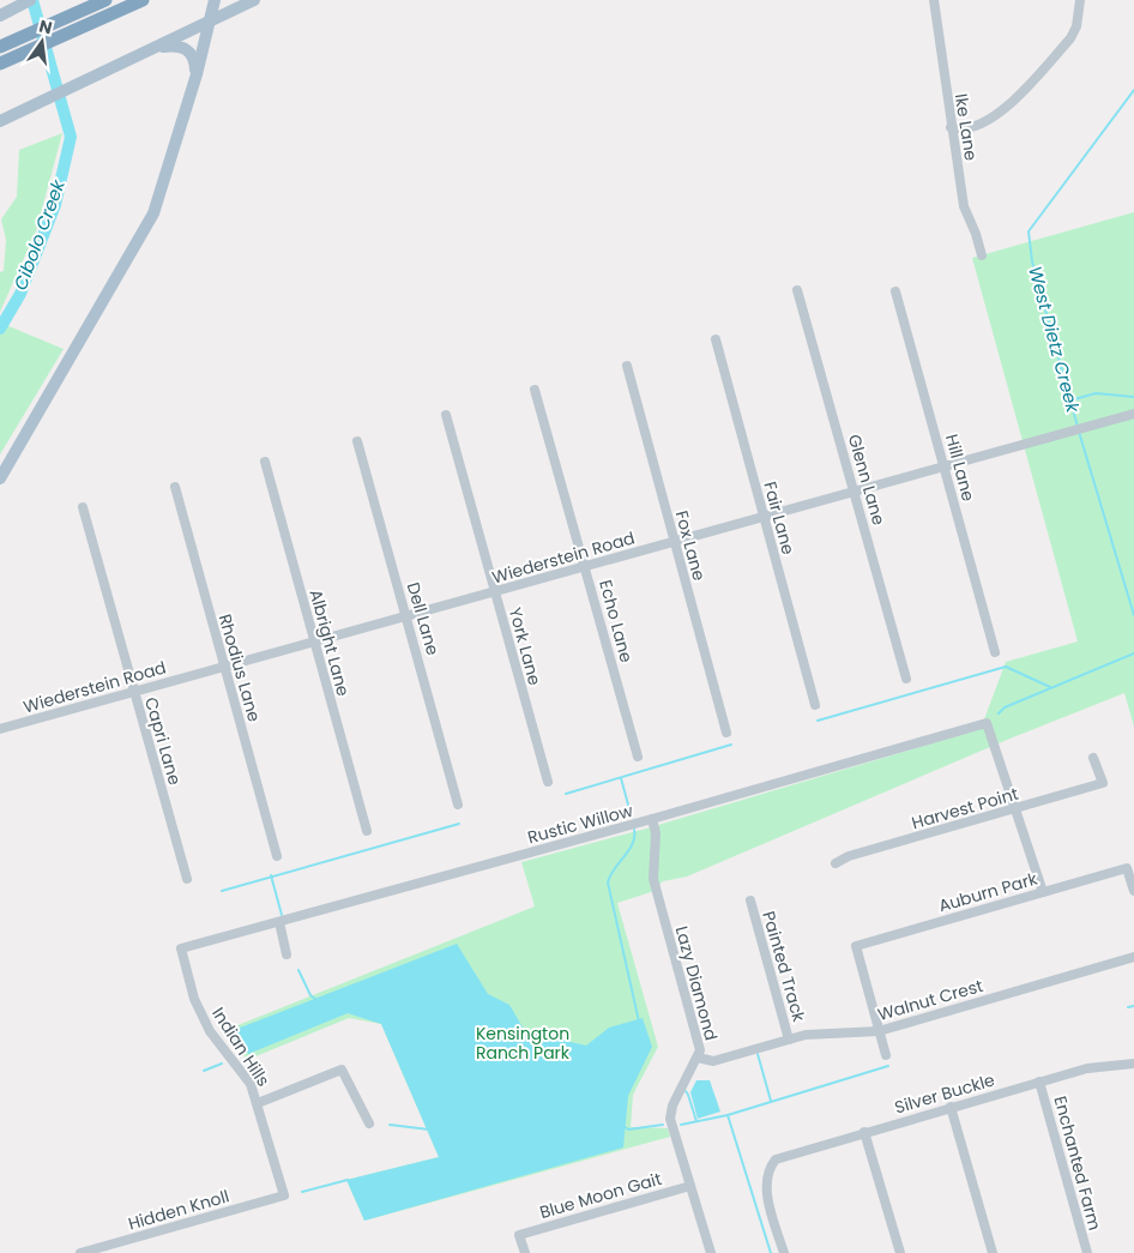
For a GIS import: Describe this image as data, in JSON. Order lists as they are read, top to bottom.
{
  "streets": {
    "street": [
      "Ike Lane",
      "Hill Lane",
      "Glenn Lane",
      "Fair Lane",
      "Fox Lane",
      "Wiederstein Road",
      "Dell Lane",
      "Echo Lane",
      "Albright Lane",
      "York Lane",
      "Rhodius Lane",
      "Capri Lane",
      "Harvest Point",
      "Rustic Willow",
      "Auburn Park",
      "Painted Track",
      "Lazy Diamond",
      "Walnut Crest",
      "Indian Hills",
      "Silver Buckle",
      "Enchanted Farm",
      "Blue Moon Gait",
      "Hidden Knoll"
    ]
  },
  "crossings": [
    ["Hill Lane", "Wiederstein Road"],
    ["Glenn Lane", "Wiederstein Road"],
    ["Fair Lane", "Wiederstein Road"],
    ["Fox Lane", "Wiederstein Road"],
    ["Wiederstein Road", "Dell Lane"],
    ["Wiederstein Road", "Echo Lane"],
    ["Wiederstein Road", "Albright Lane"],
    ["Wiederstein Road", "York Lane"],
    ["Wiederstein Road", "Rhodius Lane"],
    ["Wiederstein Road", "Capri Lane"],
    ["Harvest Point", "Rustic Willow"],
    ["Rustic Willow", "Lazy Diamond"],
    ["Rustic Willow", "Indian Hills"],
    ["Auburn Park", "Walnut Crest"],
    ["Painted Track", "Walnut Crest"],
    ["Lazy Diamond", "Walnut Crest"],
    ["Lazy Diamond", "Blue Moon Gait"],
    ["Indian Hills", "Hidden Knoll"],
    ["Silver Buckle", "Enchanted Farm"]
  ],
  "water": ["Cibolo Creek", "West Dietz Creek"],
  "parks": ["Kensington Ranch Park"],
  "north": "top"
}
